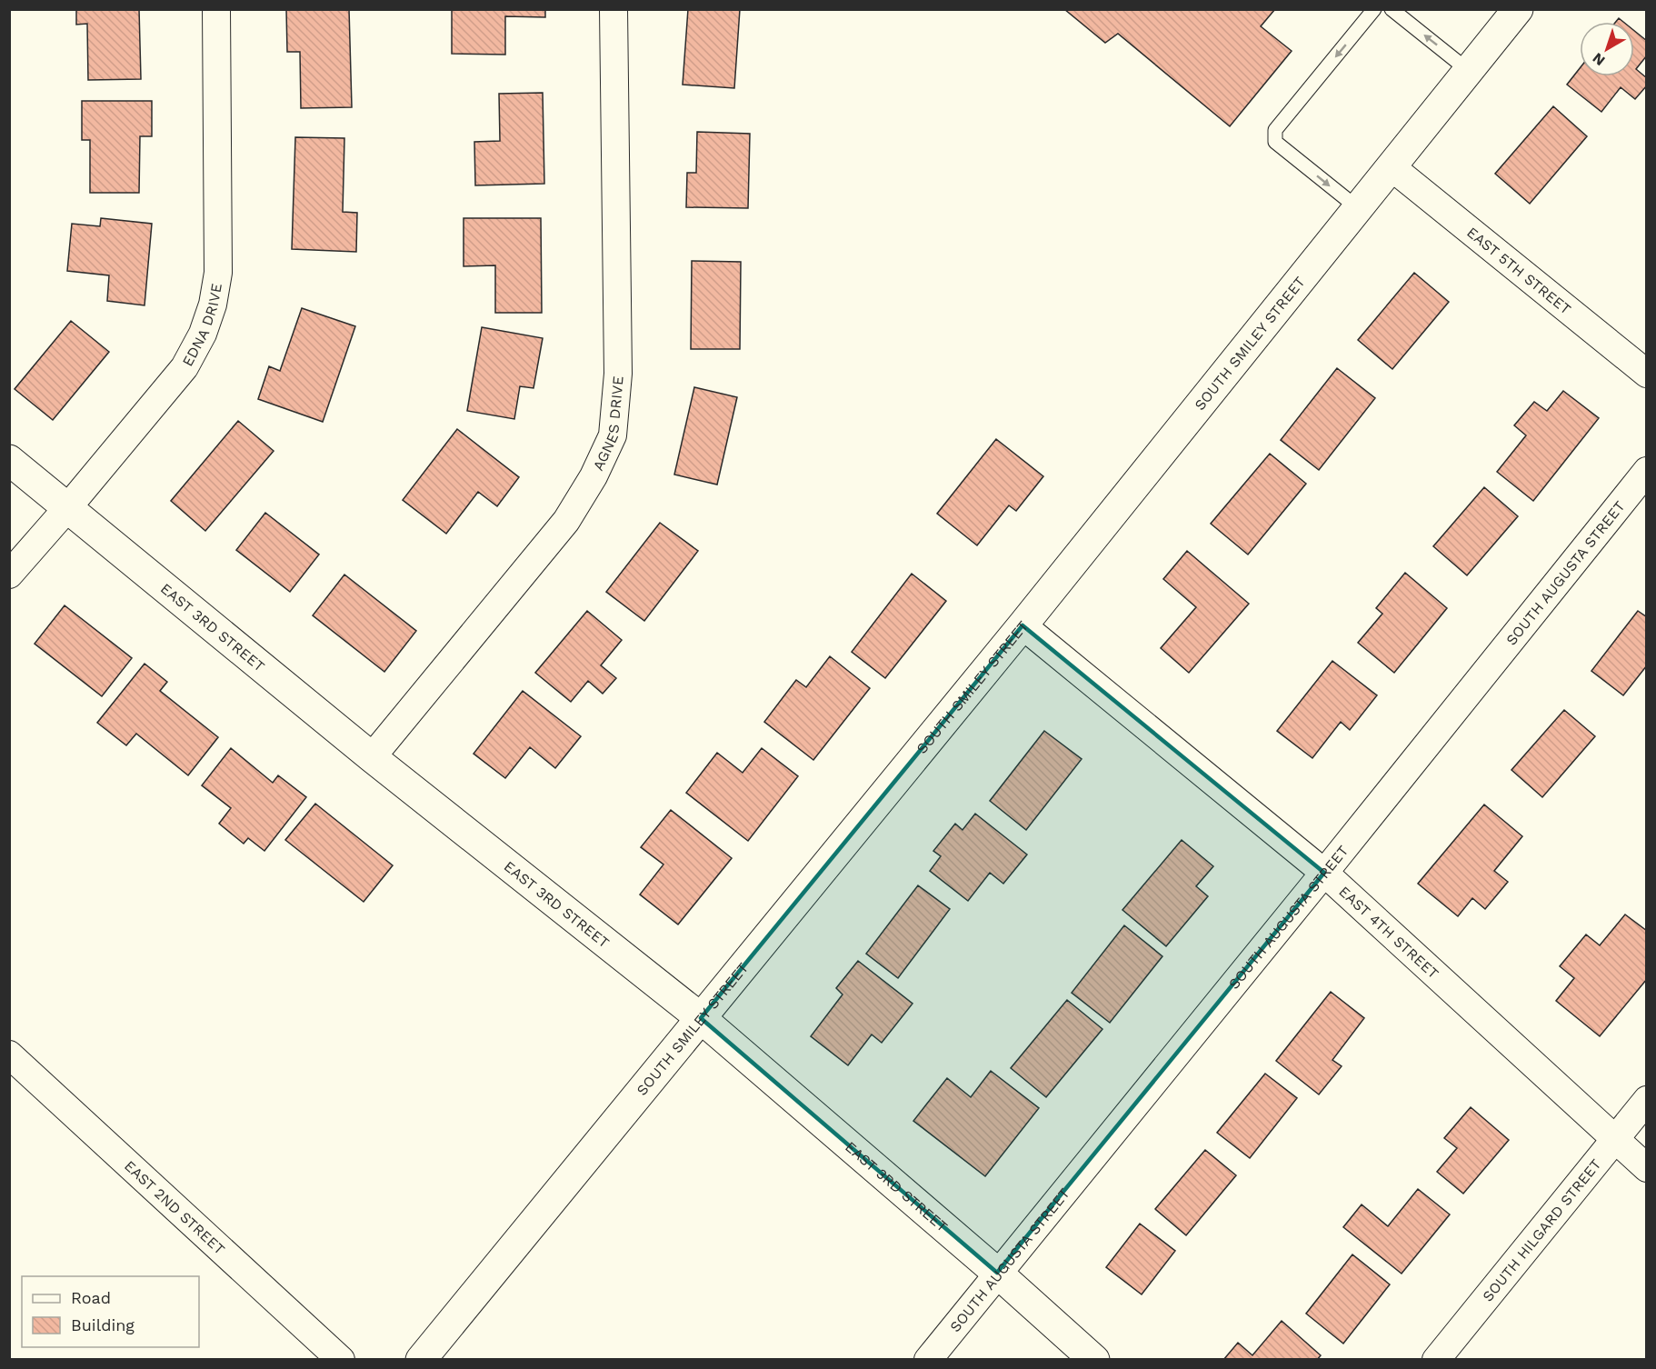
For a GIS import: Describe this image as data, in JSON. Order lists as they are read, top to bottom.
{
  "streets": {
    "street": [
      "EAST 5TH STREET",
      "EDNA DRIVE",
      "SOUTH SMILEY STREET",
      "AGNES DRIVE",
      "SOUTH AUGUSTA STREET",
      "EAST 3RD STREET",
      "EAST 4TH STREET",
      "EAST 2ND STREET",
      "SOUTH HILGARD STREET"
    ]
  },
  "crossings": [
    ["EAST 5TH STREET", "SOUTH SMILEY STREET"],
    ["EDNA DRIVE", "EAST 3RD STREET"],
    ["SOUTH SMILEY STREET", "EAST 3RD STREET"],
    ["SOUTH SMILEY STREET", "EAST 4TH STREET"],
    ["AGNES DRIVE", "EAST 3RD STREET"],
    ["SOUTH AUGUSTA STREET", "EAST 3RD STREET"],
    ["SOUTH AUGUSTA STREET", "EAST 4TH STREET"],
    ["EAST 4TH STREET", "SOUTH HILGARD STREET"]
  ],
  "legend": ["Road", "Building"],
  "north": "bottom left"
}
